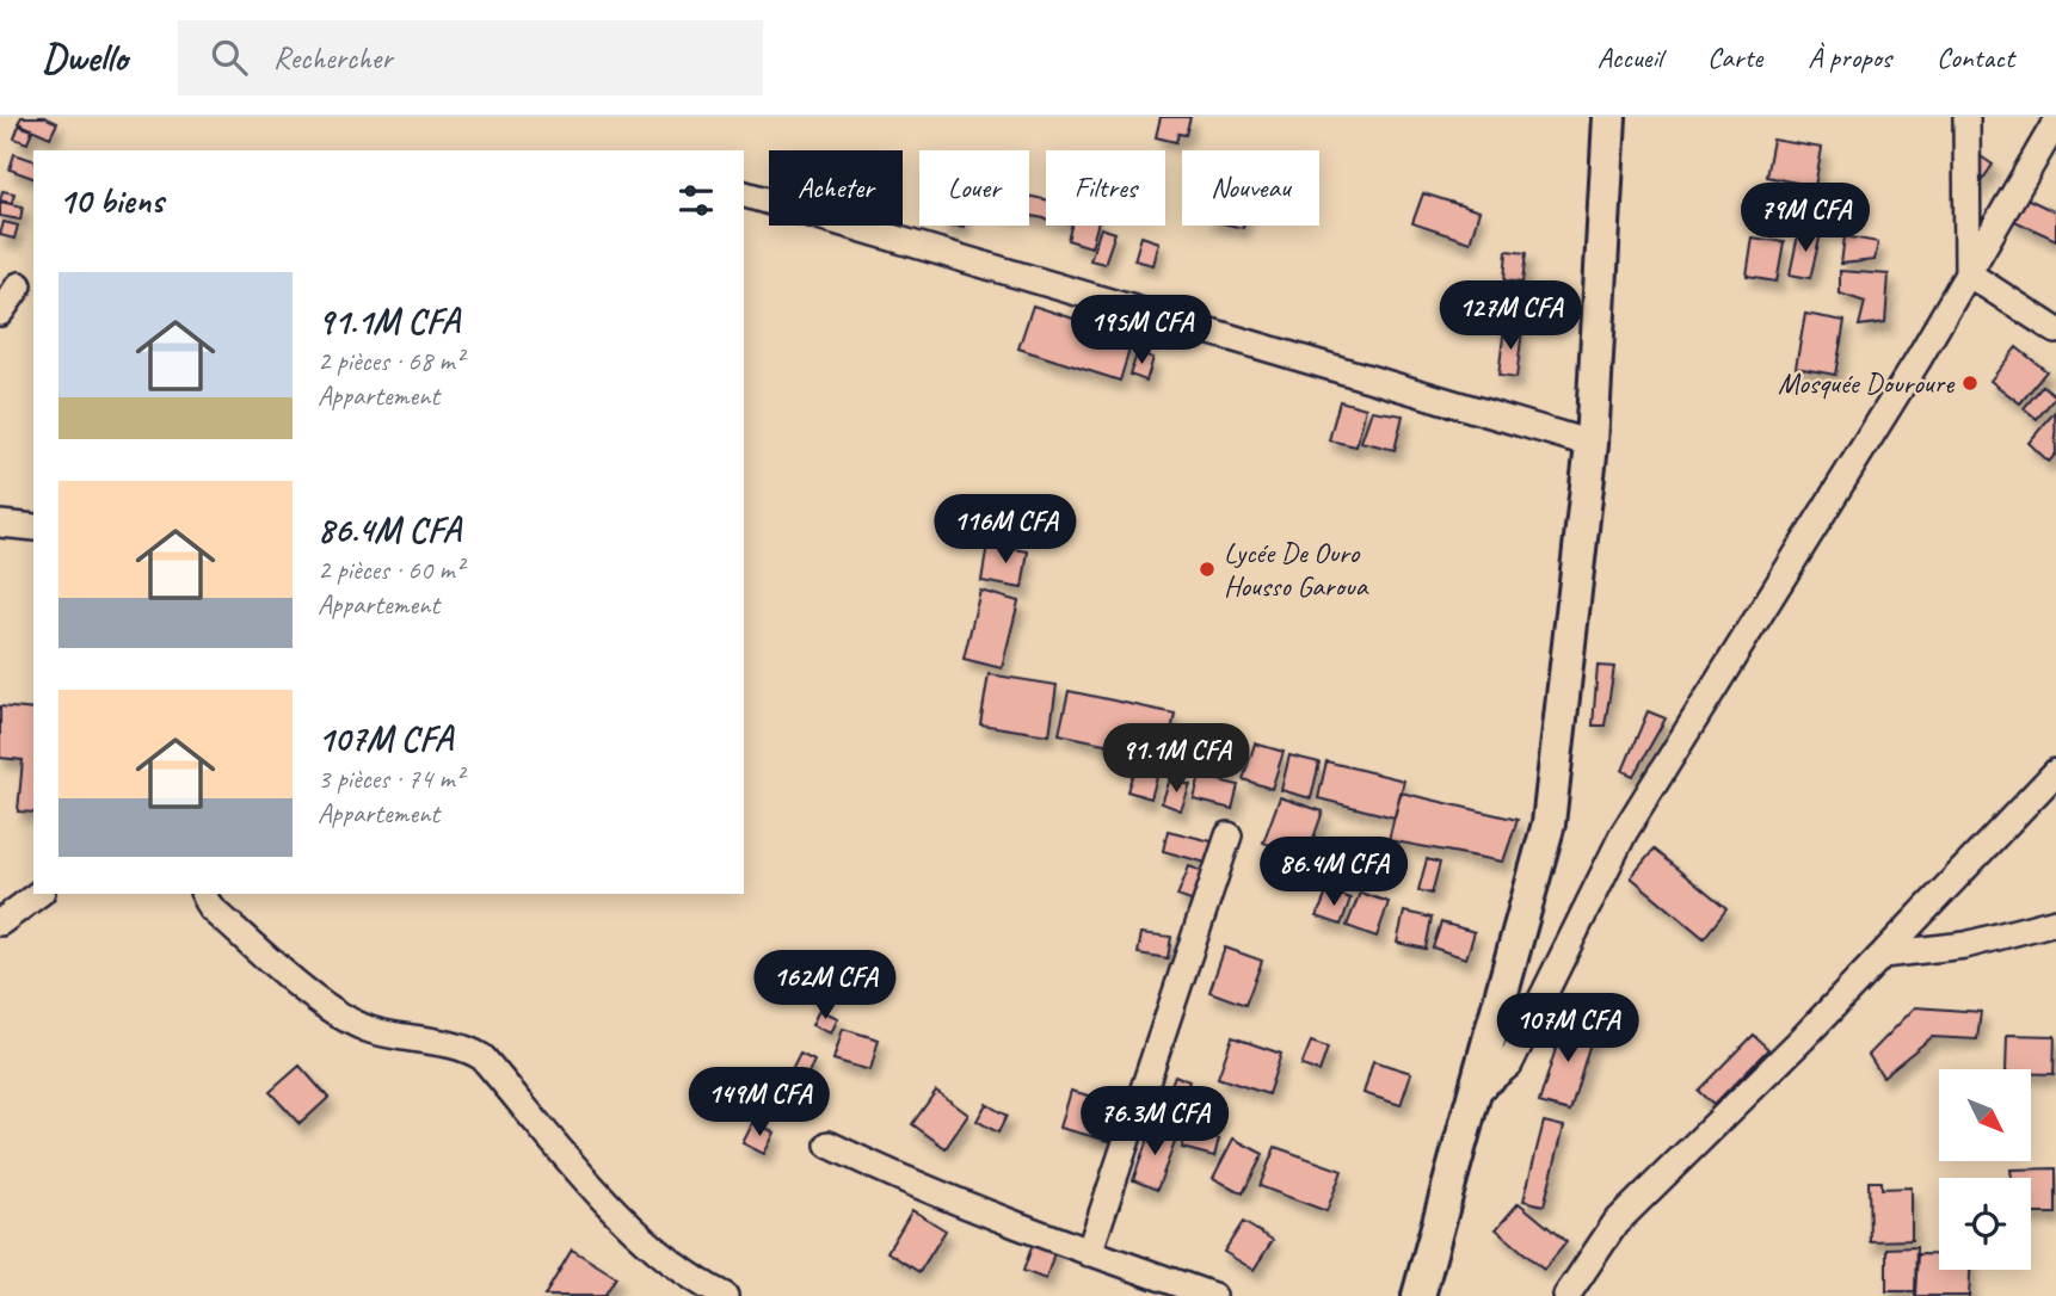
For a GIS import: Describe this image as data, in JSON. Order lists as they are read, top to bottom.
{
  "places": ["Mosquée Douroure", "Lycée De Ouro Housso Garoua"],
  "north": "bottom right",
  "page": {
    "header": "Dwello",
    "search": "Rechercher",
    "nav": [
      "Accueil",
      "Carte",
      "À propos",
      "Contact"
    ],
    "chip": [
      "Acheter",
      "Louer",
      "Filtres",
      "Nouveau"
    ],
    "heading": "10 biens",
    "price": [
      "79M CFA",
      "127M CFA",
      "195M CFA",
      "116M CFA",
      "91.1M CFA",
      "86.4M CFA",
      "162M CFA",
      "107M CFA",
      "149M CFA",
      "76.3M CFA"
    ],
    "list": [
      {
        "name": "91.1M CFA",
        "note": "2 pièces · 68 m² · Appartement"
      },
      {
        "name": "86.4M CFA",
        "note": "2 pièces · 60 m² · Appartement"
      },
      {
        "name": "107M CFA",
        "note": "3 pièces · 74 m² · Appartement"
      }
    ]
  }
}
